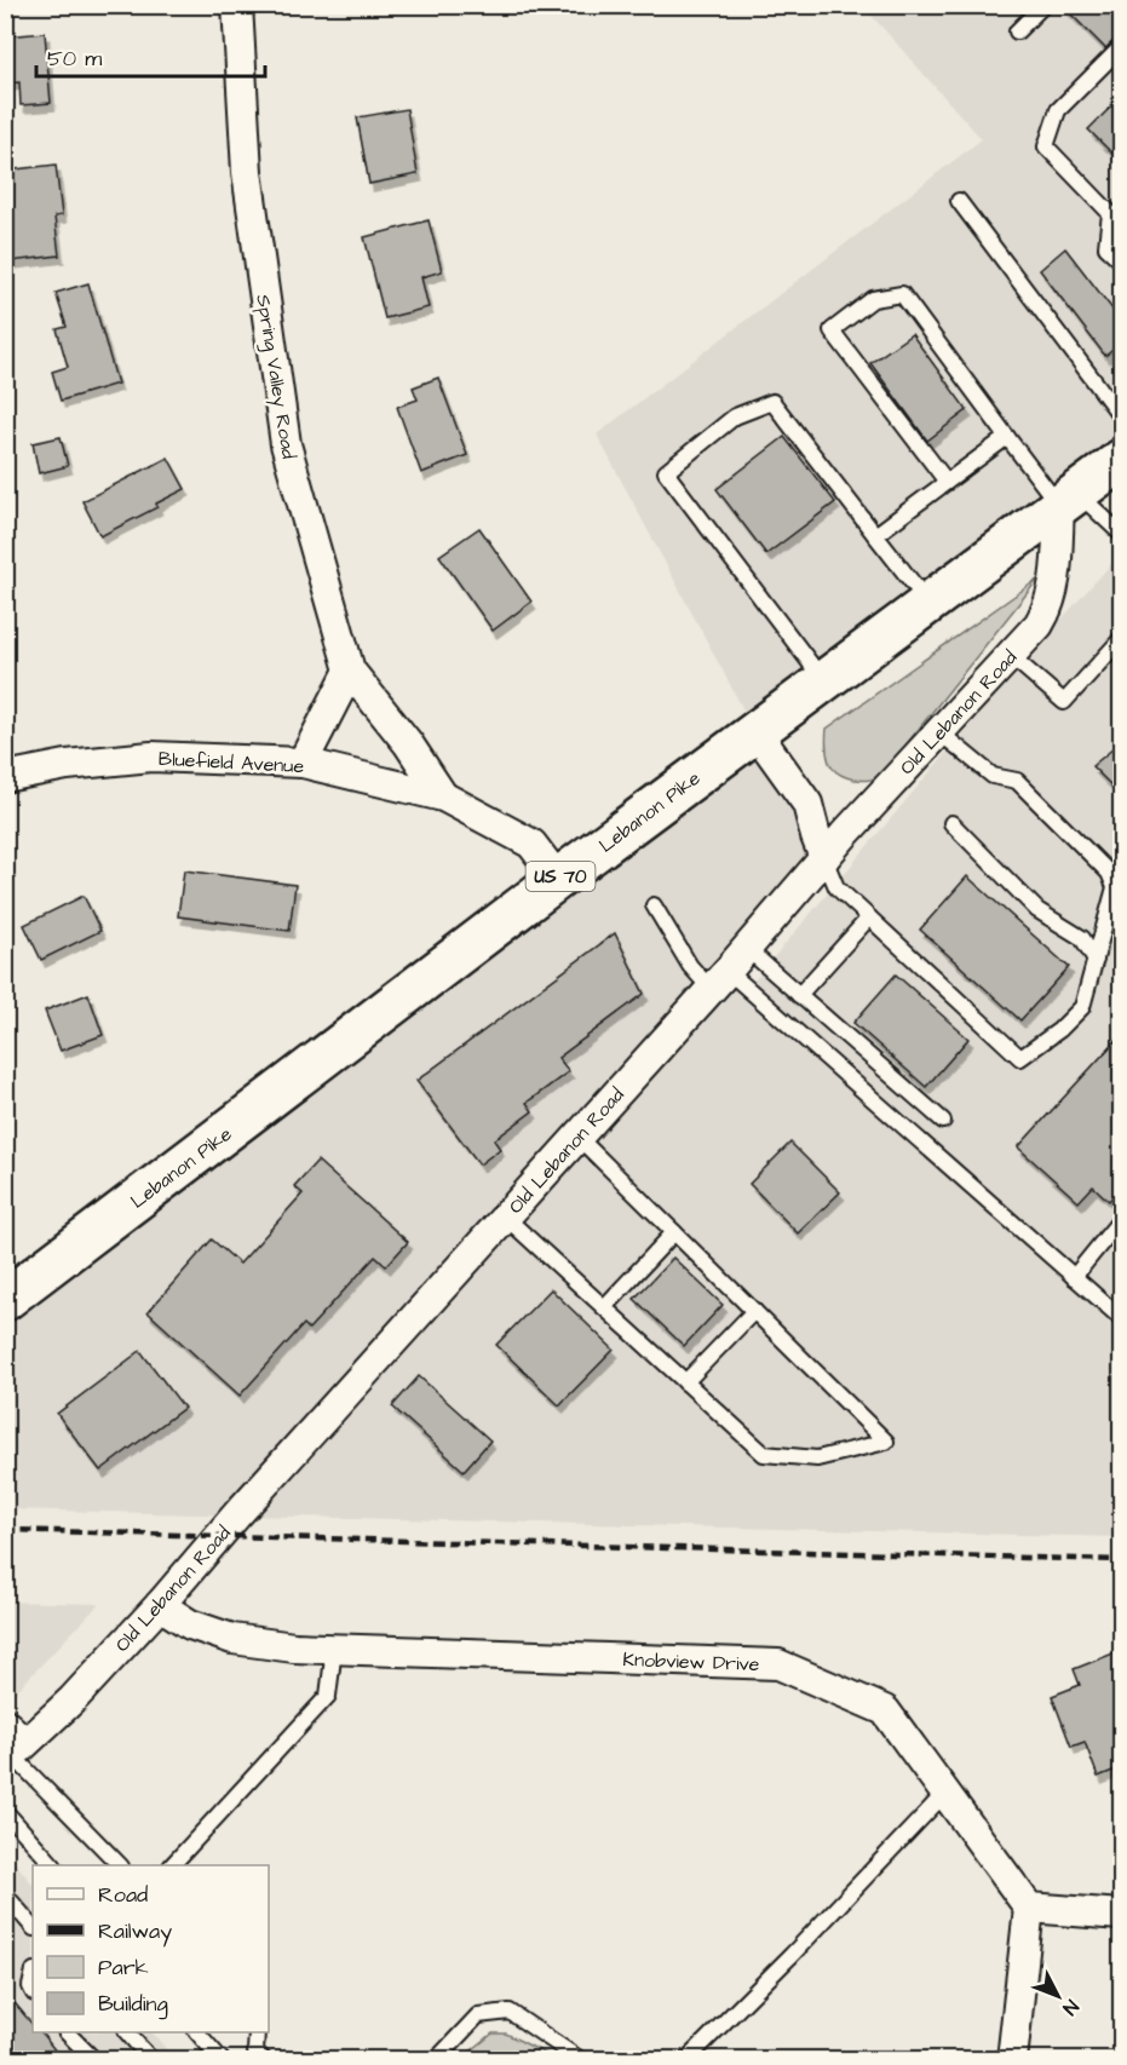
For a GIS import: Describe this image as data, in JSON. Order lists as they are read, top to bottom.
{
  "streets": {
    "main road": ["Lebanon Pike", "US 70"],
    "street": [
      "Spring Valley Road",
      "Old Lebanon Road",
      "Bluefield Avenue",
      "Knobview Drive"
    ]
  },
  "crossings": [
    ["Spring Valley Road", "Bluefield Avenue"],
    ["Old Lebanon Road", "Lebanon Pike"],
    ["Old Lebanon Road", "Knobview Drive"],
    ["Bluefield Avenue", "Lebanon Pike"]
  ],
  "legend": [
    "Road",
    "Railway",
    "Park",
    "Building"
  ],
  "scale_bar": "50 m",
  "north": "bottom right"
}
